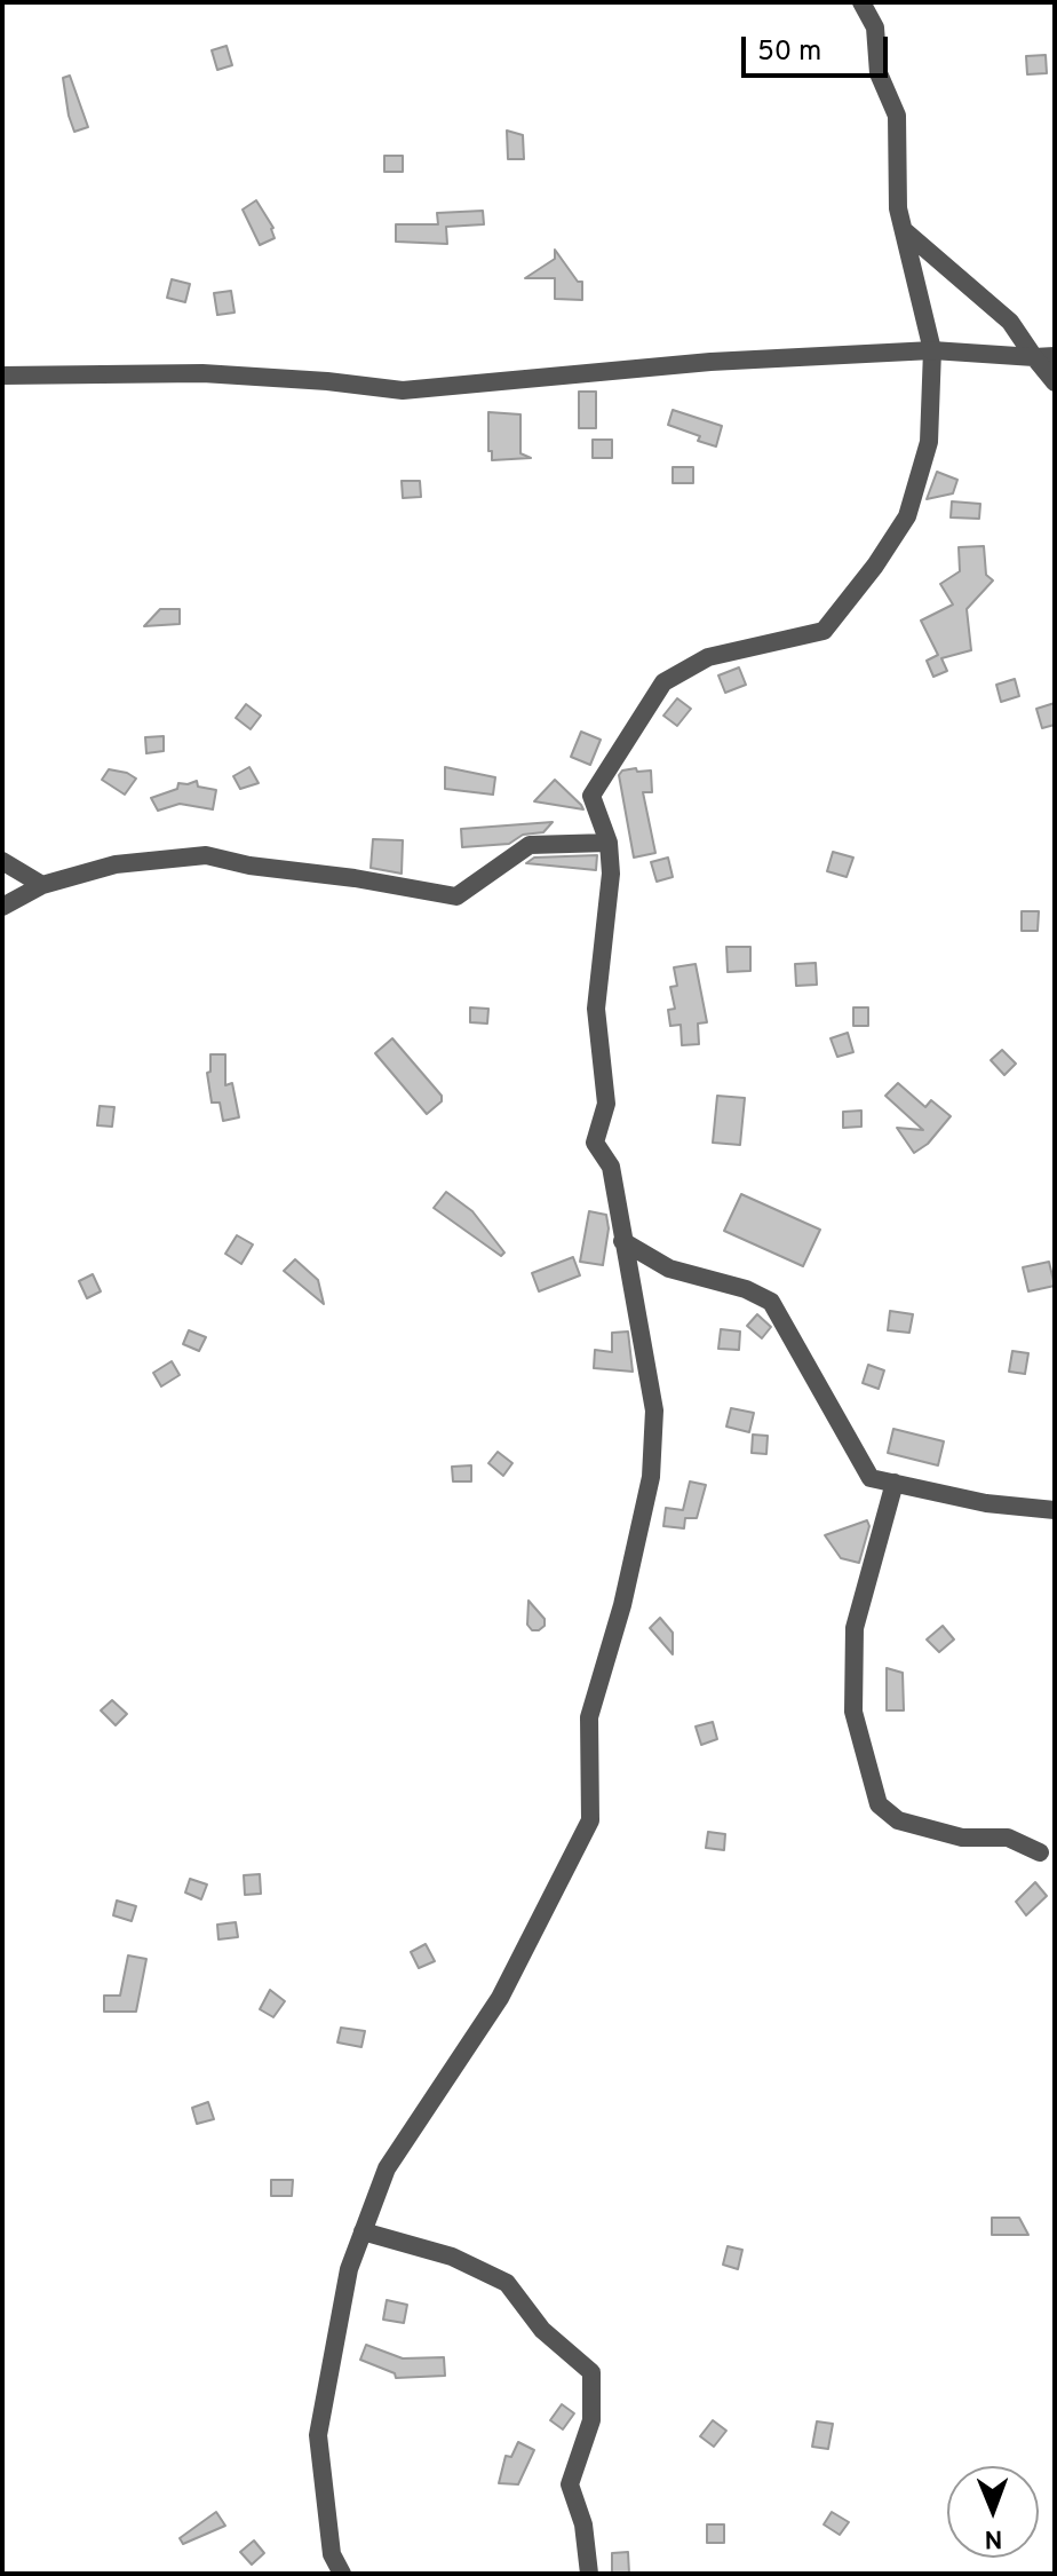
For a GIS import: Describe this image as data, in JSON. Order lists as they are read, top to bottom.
{
  "scale_bar": "50 m",
  "north": "bottom"
}
